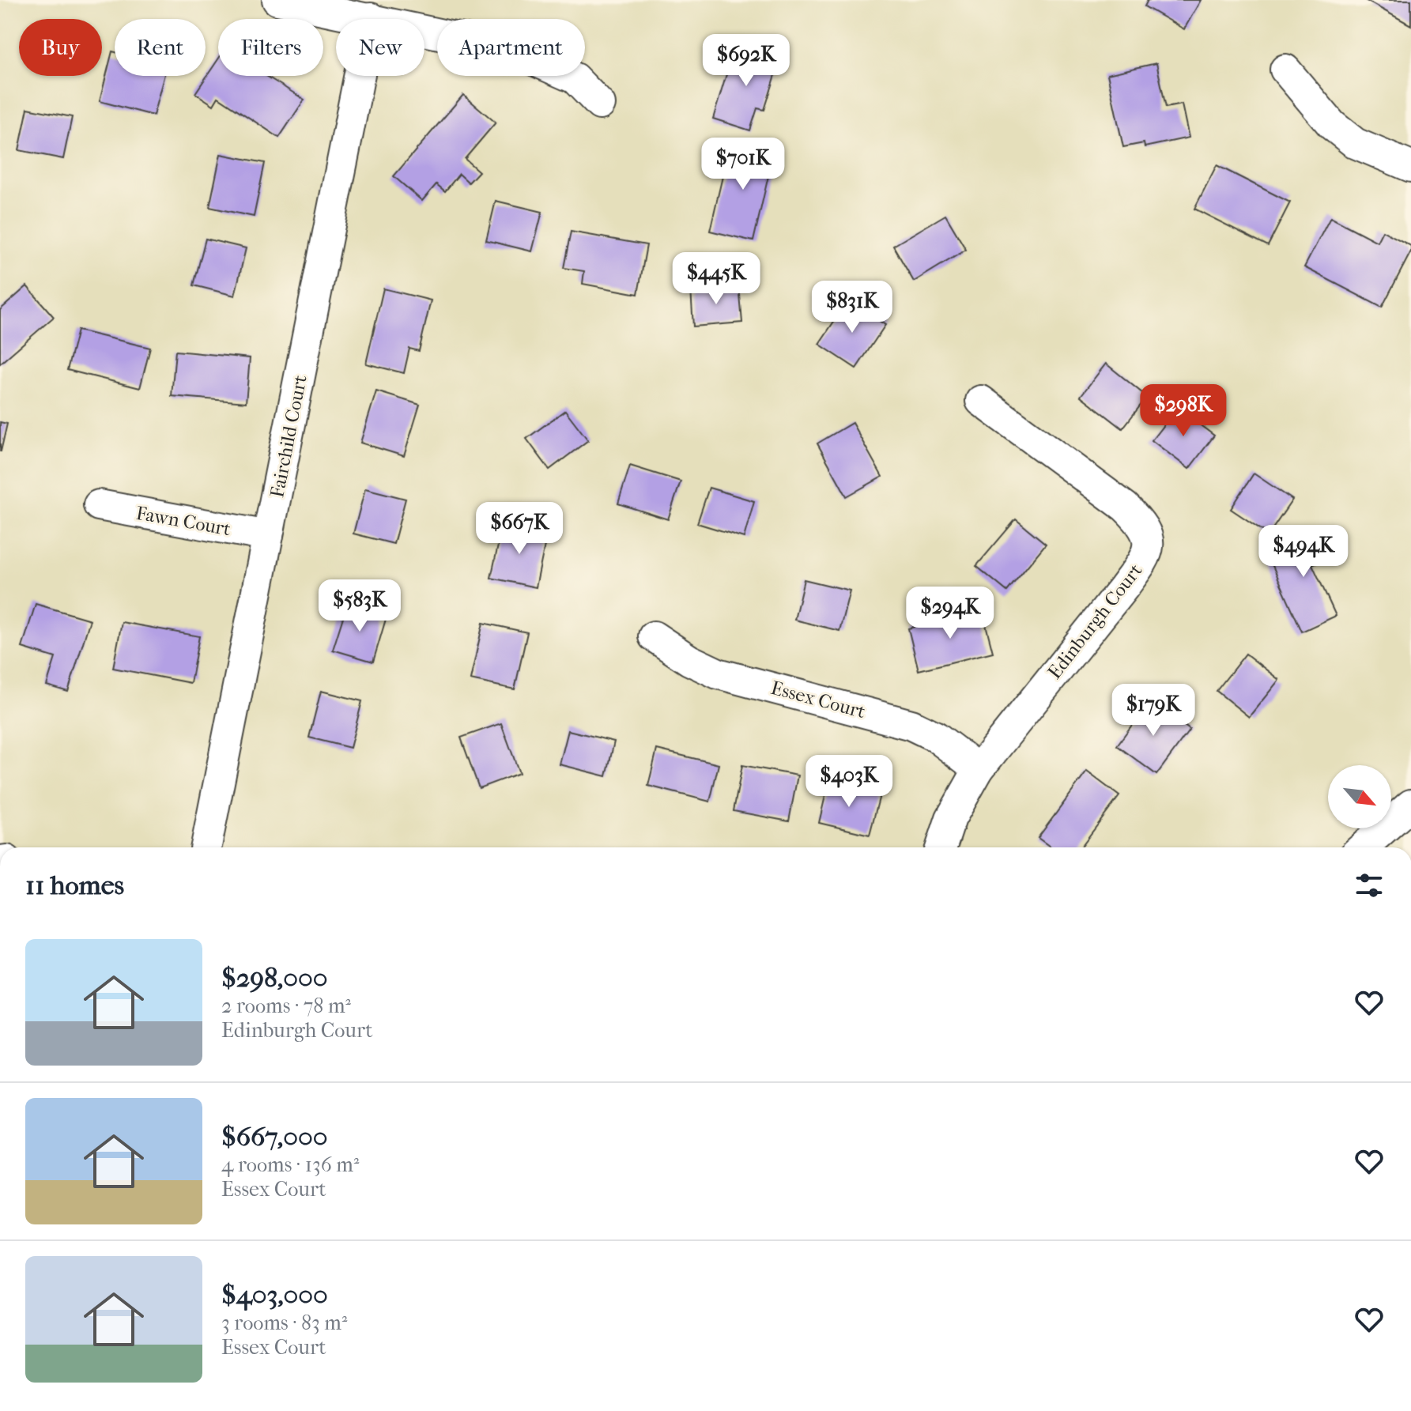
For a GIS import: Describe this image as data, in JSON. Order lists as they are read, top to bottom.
{
  "streets": {
    "street": [
      "Fairchild Court",
      "Fawn Court",
      "Edinburgh Court",
      "Essex Court"
    ]
  },
  "crossings": [
    ["Fairchild Court", "Fawn Court"],
    ["Edinburgh Court", "Essex Court"]
  ],
  "north": "bottom right",
  "page": {
    "chip": [
      "Buy",
      "Rent",
      "Filters",
      "New",
      "Apartment"
    ],
    "price": [
      "$692K",
      "$701K",
      "$445K",
      "$831K",
      "$298K",
      "$667K",
      "$494K",
      "$583K",
      "$294K",
      "$179K",
      "$403K"
    ],
    "heading": "11 homes",
    "list": [
      {
        "name": "$298,000",
        "note": "2 rooms · 78 m² · Edinburgh Court"
      },
      {
        "name": "$667,000",
        "note": "4 rooms · 136 m² · Essex Court"
      },
      {
        "name": "$403,000",
        "note": "3 rooms · 83 m² · Essex Court"
      }
    ]
  }
}
